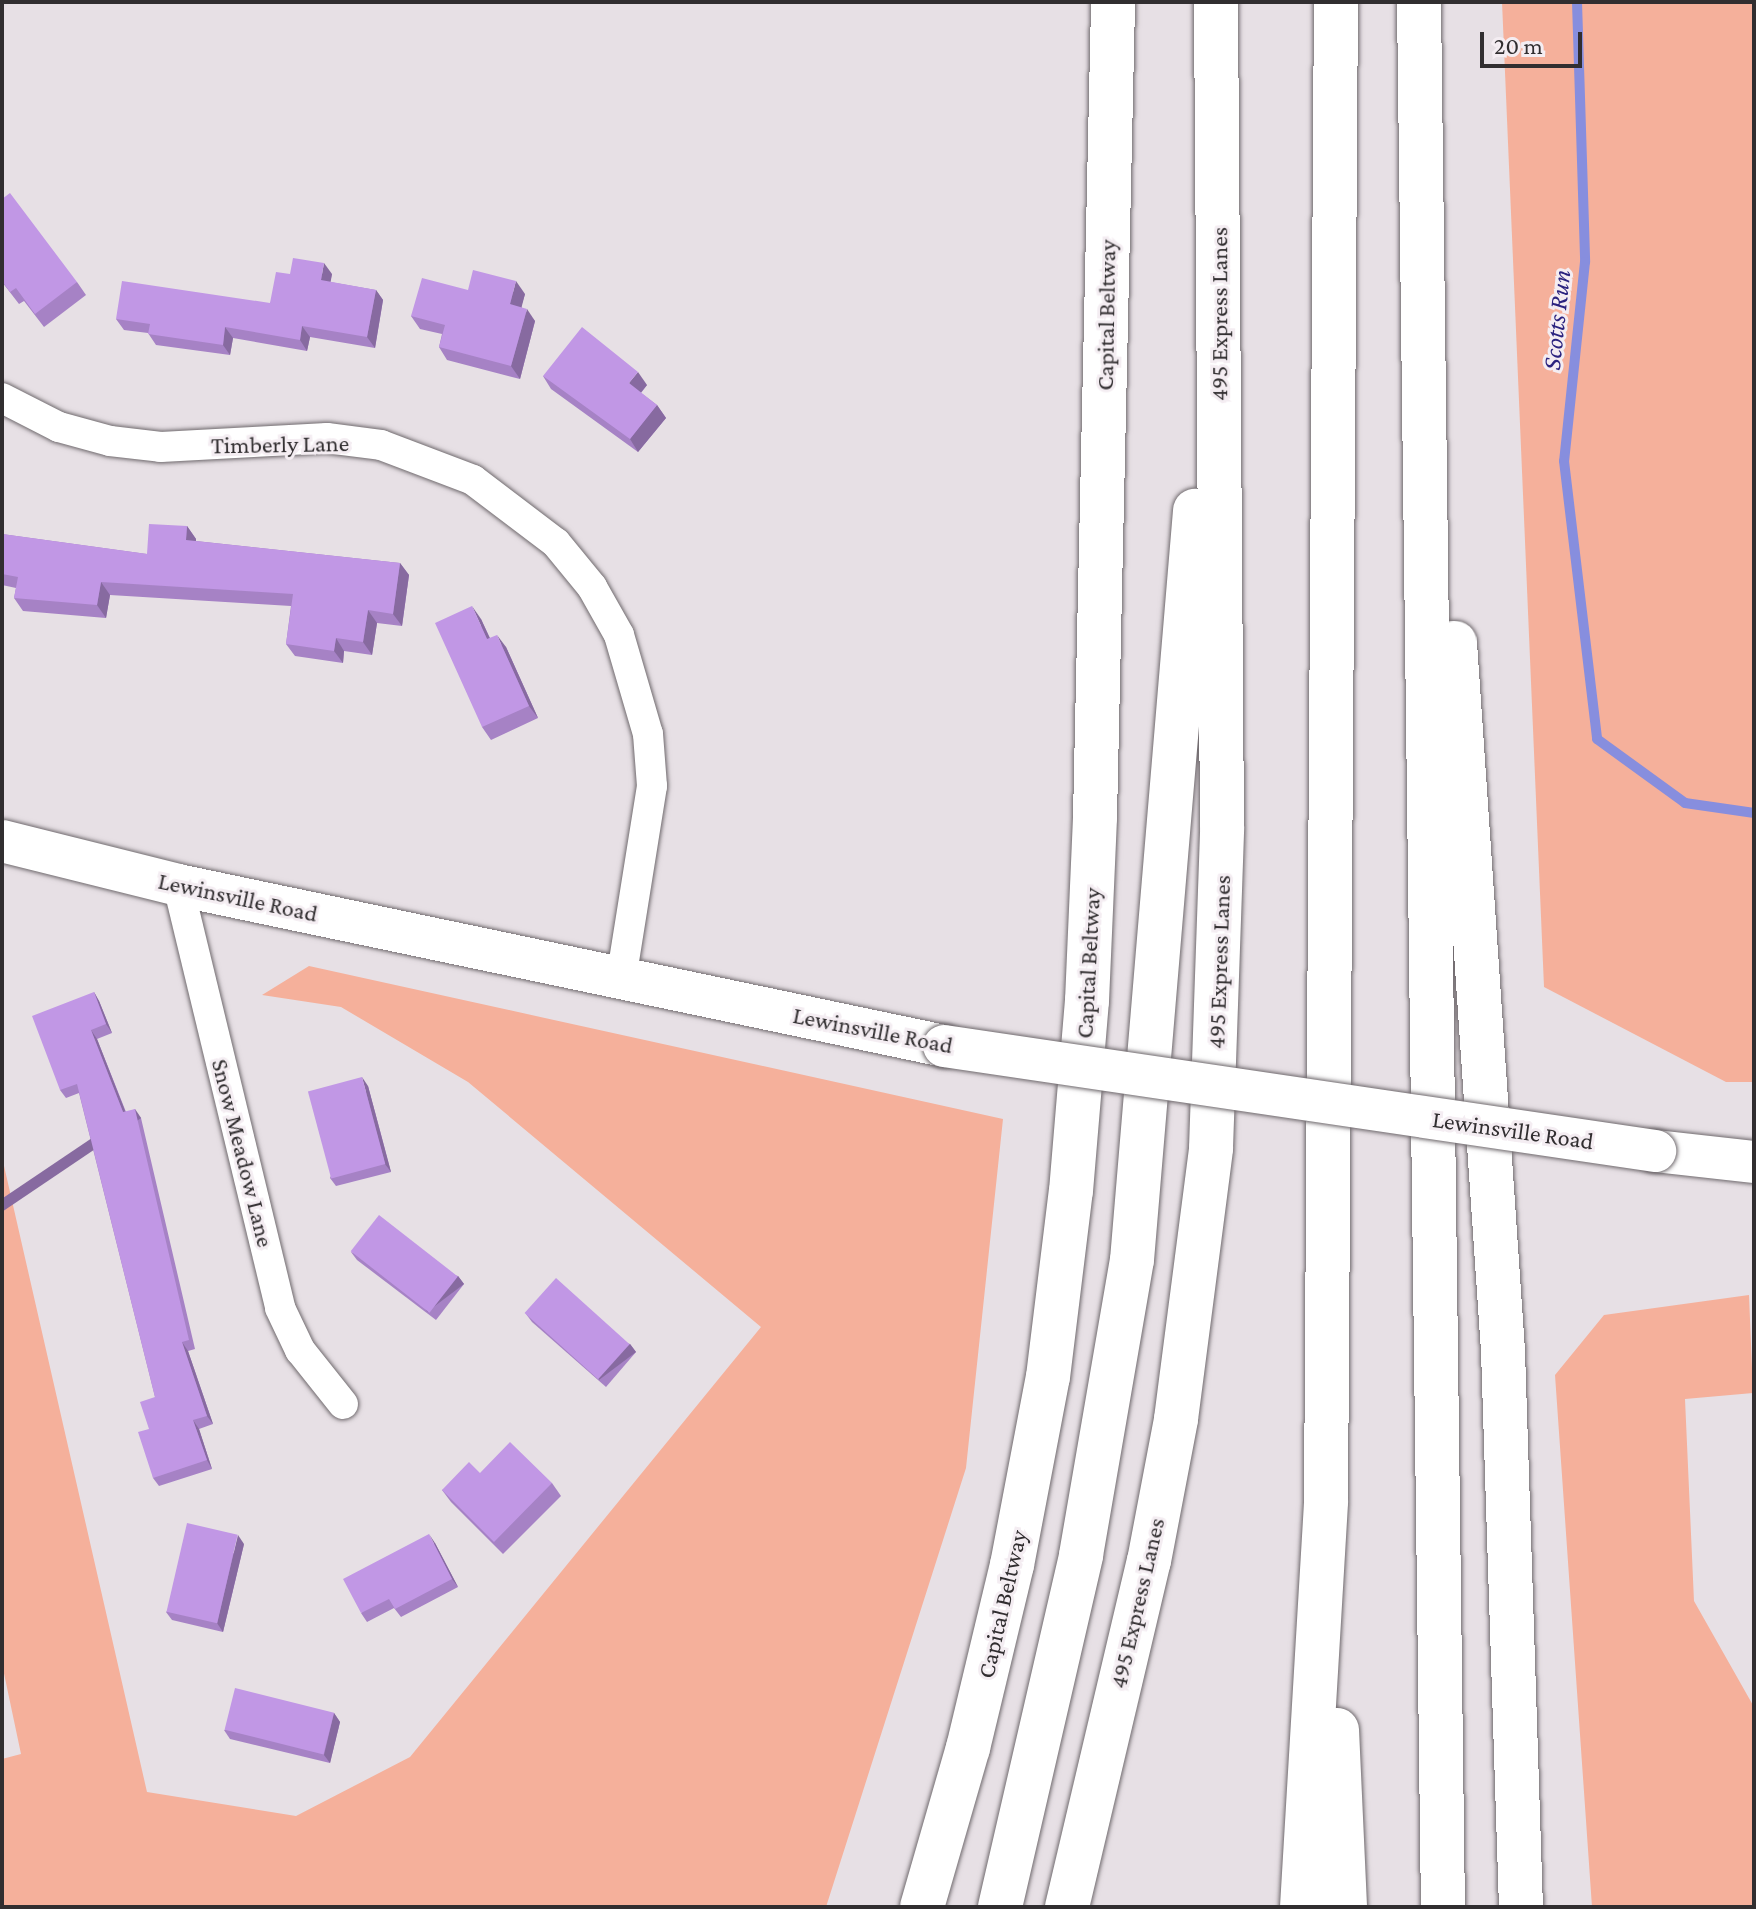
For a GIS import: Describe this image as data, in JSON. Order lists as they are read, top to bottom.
{
  "streets": {
    "highway": ["495 Express Lanes", "Capital Beltway"],
    "main road": ["Lewinsville Road"],
    "street": ["Timberly Lane", "Snow Meadow Lane"]
  },
  "crossings": [
    ["Timberly Lane", "Lewinsville Road"],
    ["Lewinsville Road", "Snow Meadow Lane"]
  ],
  "water": ["Scotts Run"],
  "scale_bar": "20 m"
}
